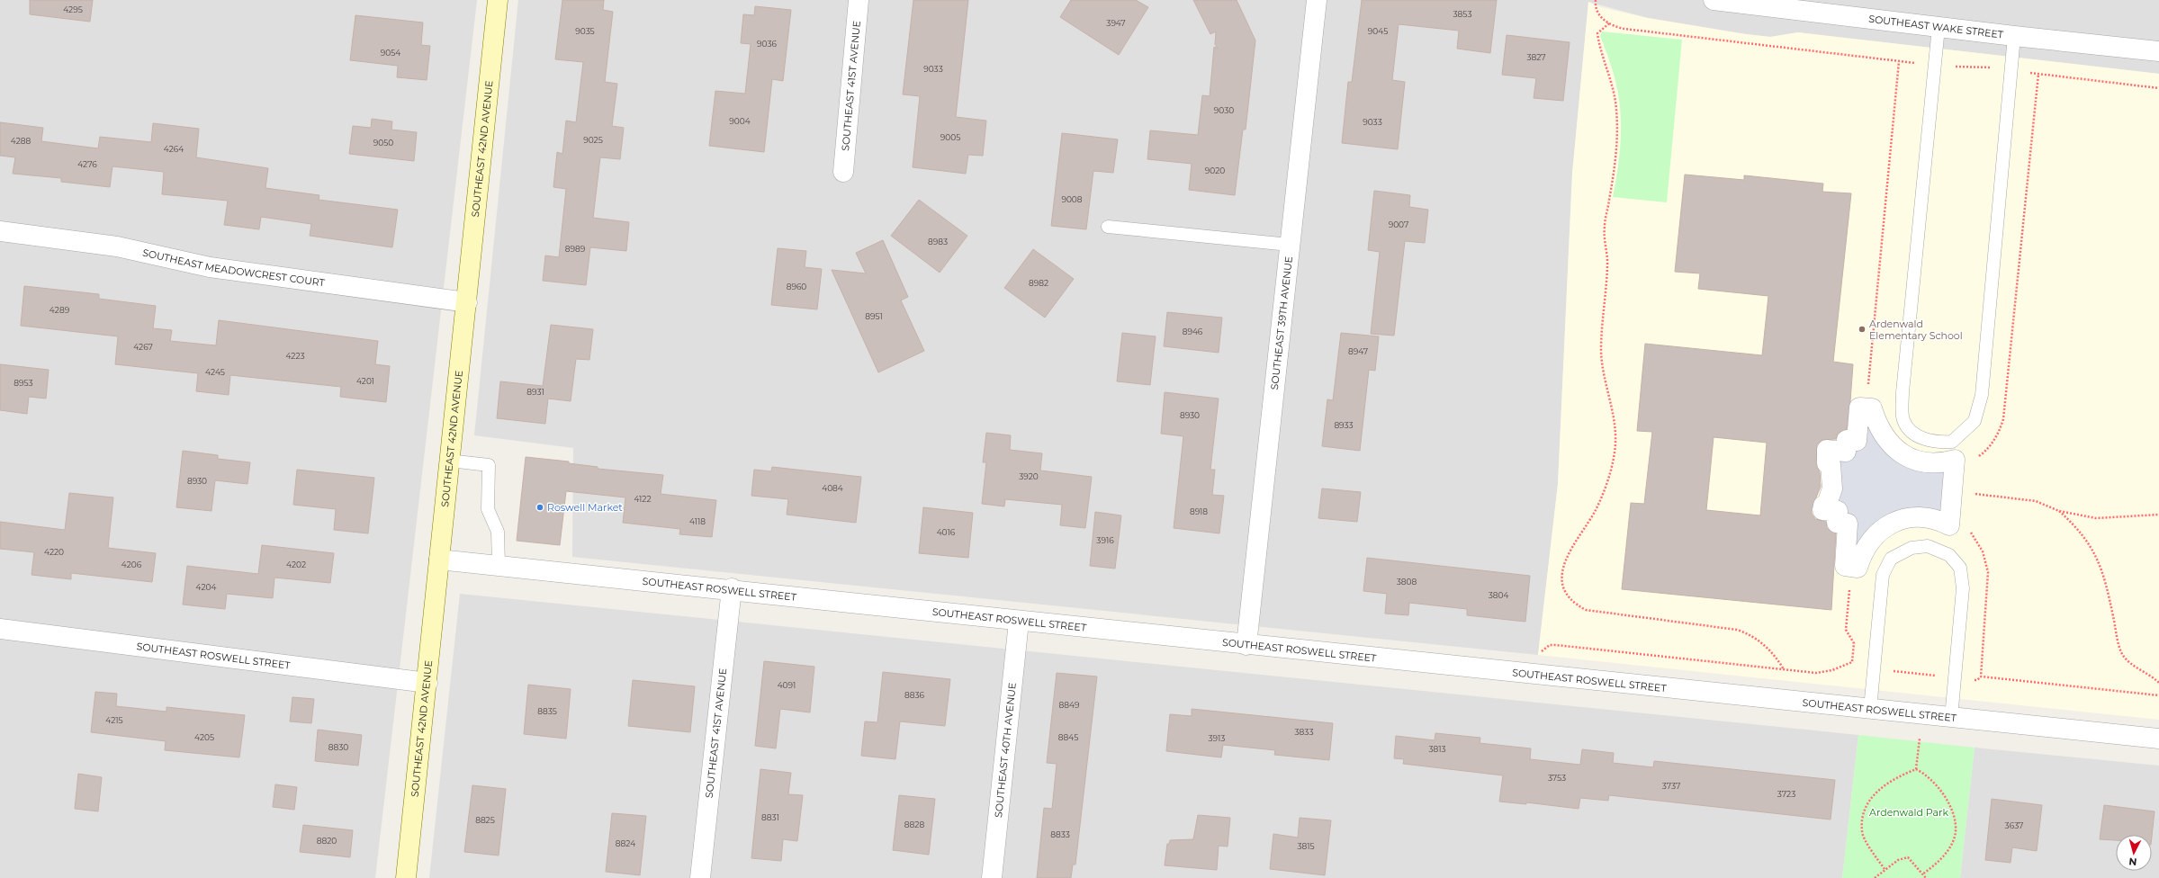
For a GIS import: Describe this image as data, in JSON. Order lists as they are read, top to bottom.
{
  "streets": {
    "street": [
      "SOUTHEAST WAKE STREET",
      "SOUTHEAST 41ST AVENUE",
      "SOUTHEAST 42ND AVENUE",
      "SOUTHEAST MEADOWCREST COURT",
      "SOUTHEAST 39TH AVENUE",
      "SOUTHEAST ROSWELL STREET",
      "SOUTHEAST 40TH AVENUE"
    ]
  },
  "crossings": [
    ["SOUTHEAST 41ST AVENUE", "SOUTHEAST ROSWELL STREET"],
    ["SOUTHEAST 42ND AVENUE", "SOUTHEAST MEADOWCREST COURT"],
    ["SOUTHEAST 42ND AVENUE", "SOUTHEAST ROSWELL STREET"],
    ["SOUTHEAST 39TH AVENUE", "SOUTHEAST ROSWELL STREET"],
    ["SOUTHEAST ROSWELL STREET", "SOUTHEAST 40TH AVENUE"]
  ],
  "parks": ["Ardenwald Park"],
  "places": ["Ardenwald Elementary School", "Roswell Market"],
  "house_numbers": [
    "4295",
    "3853",
    "3947",
    "9035",
    "9045",
    "9036",
    "9054",
    "3827",
    "9033",
    "9030",
    "9004",
    "9033",
    "9005",
    "9025",
    "4288",
    "9050",
    "4264",
    "4276",
    "9020",
    "9008",
    "9007",
    "8983",
    "8989",
    "8982",
    "8960",
    "4289",
    "8951",
    "8946",
    "4267",
    "8947",
    "4223",
    "4245",
    "4201",
    "8953",
    "8931",
    "8930",
    "8933",
    "3920",
    "8930",
    "4084",
    "4122",
    "8918",
    "4118",
    "4016",
    "3916",
    "4220",
    "4206",
    "4202",
    "3808",
    "4204",
    "3804",
    "4091",
    "8836",
    "8849",
    "8835",
    "4215",
    "3833",
    "4205",
    "8845",
    "3913",
    "8830",
    "3813",
    "3753",
    "3737",
    "3723",
    "8831",
    "8825",
    "8828",
    "3637",
    "8833",
    "8820",
    "8824",
    "3815"
  ],
  "north": "bottom"
}
